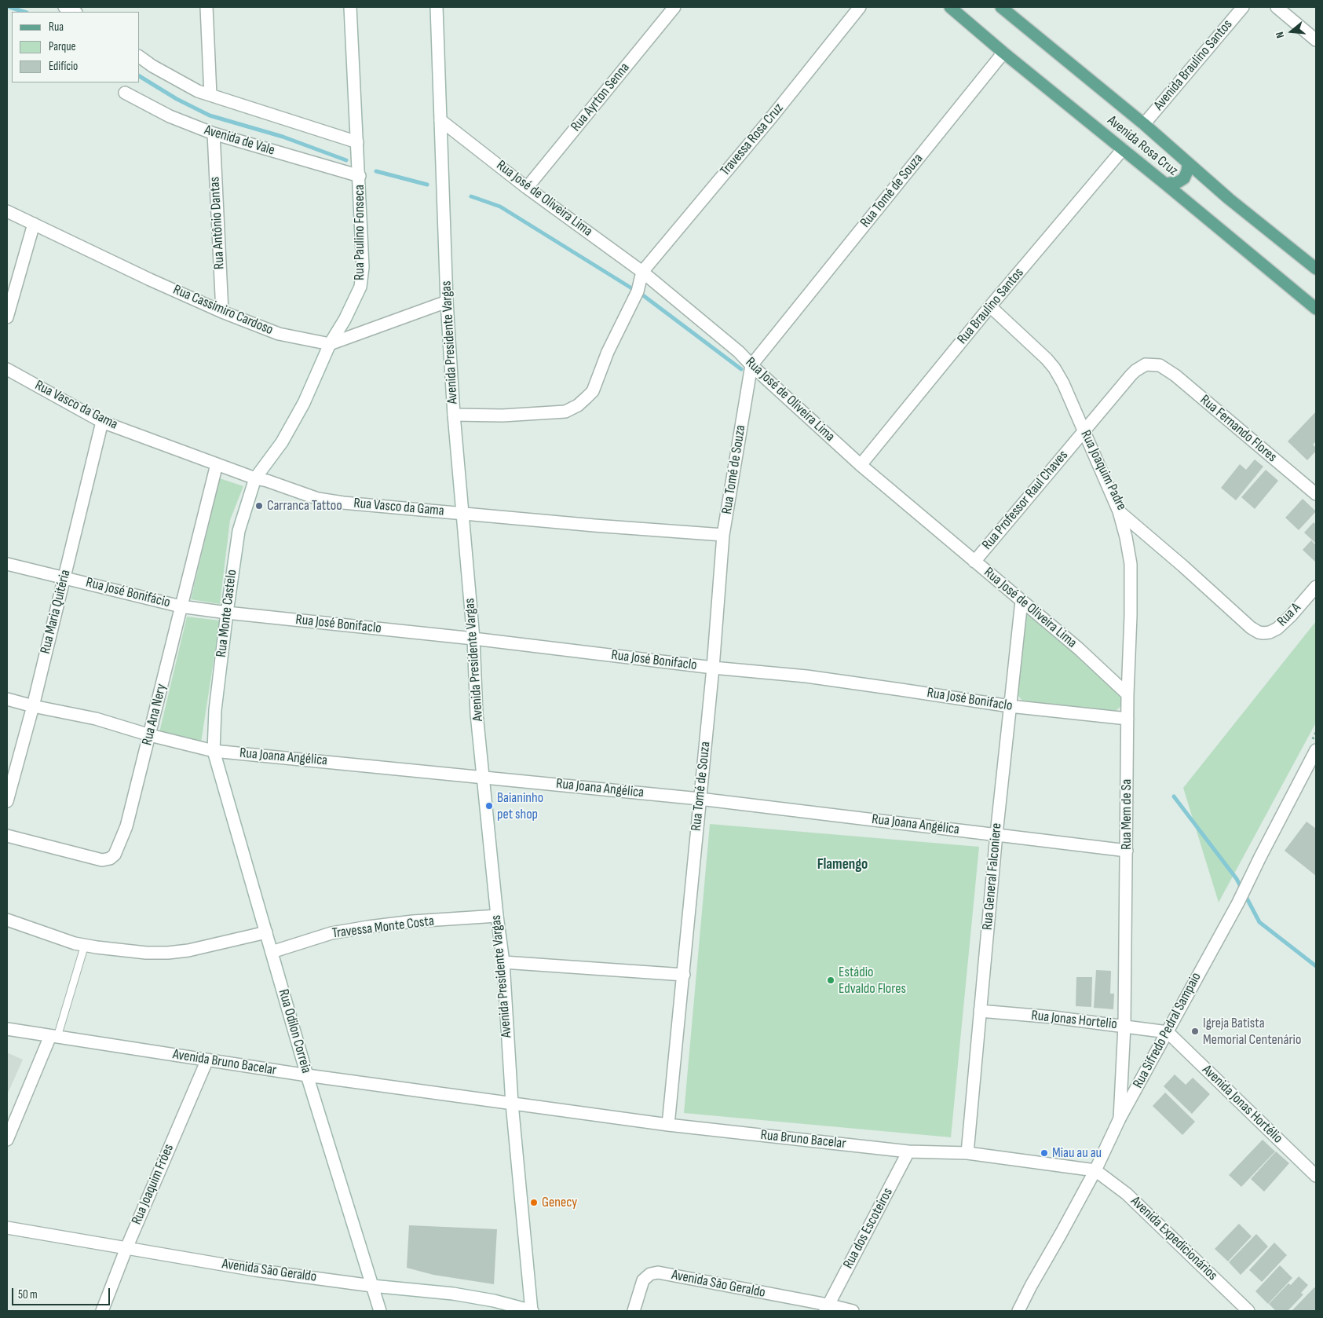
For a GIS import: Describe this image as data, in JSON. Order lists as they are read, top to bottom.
{
  "streets": {
    "main road": ["Avenida Rosa Cruz"],
    "street": [
      "Avenida Braulino Santos",
      "Rua Ayrton Senna",
      "Travessa Rosa Cruz",
      "Avenida de Vale",
      "Rua Tomé de Souza",
      "Rua José de Oliveira Lima",
      "Rua Antônio Dantas",
      "Rua Paulino Fonseca",
      "Rua Braulino Santos",
      "Rua Cassimiro Cardoso",
      "Avenida Presidente Vargas",
      "Rua Vasco da Gama",
      "Rua Fernando Flores",
      "Rua Joaquim Padre",
      "Rua Professor Raul Chaves",
      "Rua José Bonifácio",
      "Rua Maria Quitéria",
      "Rua Monte Castelo",
      "Rua A",
      "Rua José Bonifaclo",
      "Rua Ana Nery",
      "Rua Joana Angélica",
      "Rua Mem de Sa",
      "Rua General Falconiere",
      "Travessa Monte Costa",
      "Rua Jonas Hortelio",
      "Rua Sifredo Pedral Sampaio",
      "Rua Odilon Correia",
      "Avenida Bruno Bacelar",
      "Avenida Jonas Hortélio",
      "Rua Bruno Bacelar",
      "Rua Joaquim Fróes",
      "Rua dos Escoteiros",
      "Avenida Expedicionários",
      "Avenida São Geraldo"
    ]
  },
  "crossings": [
    ["Avenida Braulino Santos", "Avenida Rosa Cruz"],
    ["Rua Ayrton Senna", "Rua José de Oliveira Lima"],
    ["Travessa Rosa Cruz", "Rua José de Oliveira Lima"],
    ["Avenida de Vale", "Rua Antônio Dantas"],
    ["Avenida de Vale", "Rua Paulino Fonseca"],
    ["Avenida Rosa Cruz", "Rua Tomé de Souza"],
    ["Avenida Rosa Cruz", "Rua Braulino Santos"],
    ["Rua Tomé de Souza", "Rua José de Oliveira Lima"],
    ["Rua Tomé de Souza", "Rua Vasco da Gama"],
    ["Rua Tomé de Souza", "Rua José Bonifaclo"],
    ["Rua Tomé de Souza", "Rua Joana Angélica"],
    ["Rua Tomé de Souza", "Rua Bruno Bacelar"],
    ["Rua José de Oliveira Lima", "Rua Braulino Santos"],
    ["Rua José de Oliveira Lima", "Avenida Presidente Vargas"],
    ["Rua José de Oliveira Lima", "Rua Professor Raul Chaves"],
    ["Rua José de Oliveira Lima", "Rua Mem de Sa"],
    ["Rua José de Oliveira Lima", "Rua General Falconiere"],
    ["Rua Antônio Dantas", "Rua Cassimiro Cardoso"],
    ["Rua Paulino Fonseca", "Rua Cassimiro Cardoso"],
    ["Rua Paulino Fonseca", "Rua Vasco da Gama"],
    ["Rua Paulino Fonseca", "Rua Monte Castelo"],
    ["Rua Braulino Santos", "Rua Joaquim Padre"],
    ["Avenida Presidente Vargas", "Rua Vasco da Gama"],
    ["Avenida Presidente Vargas", "Rua José Bonifaclo"],
    ["Avenida Presidente Vargas", "Rua Joana Angélica"],
    ["Avenida Presidente Vargas", "Travessa Monte Costa"],
    ["Avenida Presidente Vargas", "Avenida Bruno Bacelar"],
    ["Avenida Presidente Vargas", "Rua Bruno Bacelar"],
    ["Avenida Presidente Vargas", "Avenida São Geraldo"],
    ["Rua Vasco da Gama", "Rua Maria Quitéria"],
    ["Rua Vasco da Gama", "Rua Monte Castelo"],
    ["Rua Vasco da Gama", "Rua Ana Nery"],
    ["Rua Fernando Flores", "Rua Professor Raul Chaves"],
    ["Rua Joaquim Padre", "Rua Professor Raul Chaves"],
    ["Rua Joaquim Padre", "Rua A"],
    ["Rua Joaquim Padre", "Rua Mem de Sa"],
    ["Rua José Bonifácio", "Rua Maria Quitéria"],
    ["Rua José Bonifácio", "Rua José Bonifaclo"],
    ["Rua José Bonifácio", "Rua Ana Nery"],
    ["Rua Maria Quitéria", "Rua Joana Angélica"],
    ["Rua Monte Castelo", "Rua José Bonifaclo"],
    ["Rua Monte Castelo", "Rua Joana Angélica"],
    ["Rua Monte Castelo", "Rua Odilon Correia"],
    ["Rua José Bonifaclo", "Rua Ana Nery"],
    ["Rua José Bonifaclo", "Rua Mem de Sa"],
    ["Rua José Bonifaclo", "Rua General Falconiere"],
    ["Rua Ana Nery", "Rua Joana Angélica"],
    ["Rua Joana Angélica", "Rua Mem de Sa"],
    ["Rua Joana Angélica", "Rua General Falconiere"],
    ["Rua Joana Angélica", "Rua Odilon Correia"],
    ["Rua Mem de Sa", "Rua Jonas Hortelio"],
    ["Rua Mem de Sa", "Rua Sifredo Pedral Sampaio"],
    ["Rua General Falconiere", "Rua Jonas Hortelio"],
    ["Rua General Falconiere", "Rua Bruno Bacelar"],
    ["Travessa Monte Costa", "Rua Odilon Correia"],
    ["Rua Jonas Hortelio", "Rua Sifredo Pedral Sampaio"],
    ["Rua Jonas Hortelio", "Avenida Jonas Hortélio"],
    ["Rua Sifredo Pedral Sampaio", "Avenida Jonas Hortélio"],
    ["Rua Sifredo Pedral Sampaio", "Rua Bruno Bacelar"],
    ["Rua Sifredo Pedral Sampaio", "Avenida Expedicionários"],
    ["Rua Odilon Correia", "Avenida Bruno Bacelar"],
    ["Rua Odilon Correia", "Avenida São Geraldo"],
    ["Avenida Bruno Bacelar", "Rua Bruno Bacelar"],
    ["Avenida Bruno Bacelar", "Rua Joaquim Fróes"],
    ["Rua Bruno Bacelar", "Rua dos Escoteiros"],
    ["Rua Bruno Bacelar", "Avenida Expedicionários"],
    ["Rua Joaquim Fróes", "Avenida São Geraldo"],
    ["Rua dos Escoteiros", "Avenida São Geraldo"]
  ],
  "districts": ["Flamengo"],
  "places": [
    "Carranca Tattoo",
    "Baianinho pet shop",
    "Estádio Edvaldo Flores",
    "Igreja Batista Memorial Centenário",
    "Miau au au",
    "Genecy"
  ],
  "legend": ["Rua", "Parque", "Edifício"],
  "scale_bar": "50 m",
  "north": "left"
}
